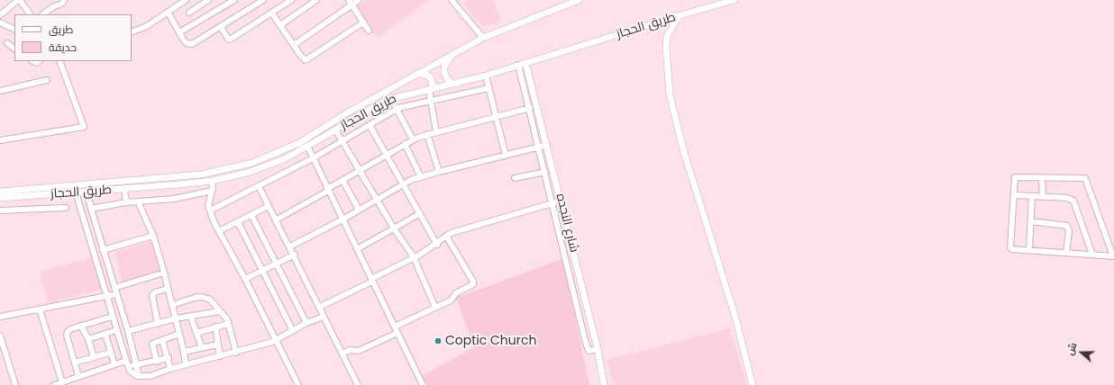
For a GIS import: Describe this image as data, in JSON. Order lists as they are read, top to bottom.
{
  "streets": {
    "main road": ["طريق الحجاز", "شارع النجده"]
  },
  "crossings": [
    ["طريق الحجاز", "شارع النجده"]
  ],
  "places": ["Coptic Church"],
  "legend": ["طريق", "حديقة"],
  "north": "left"
}
